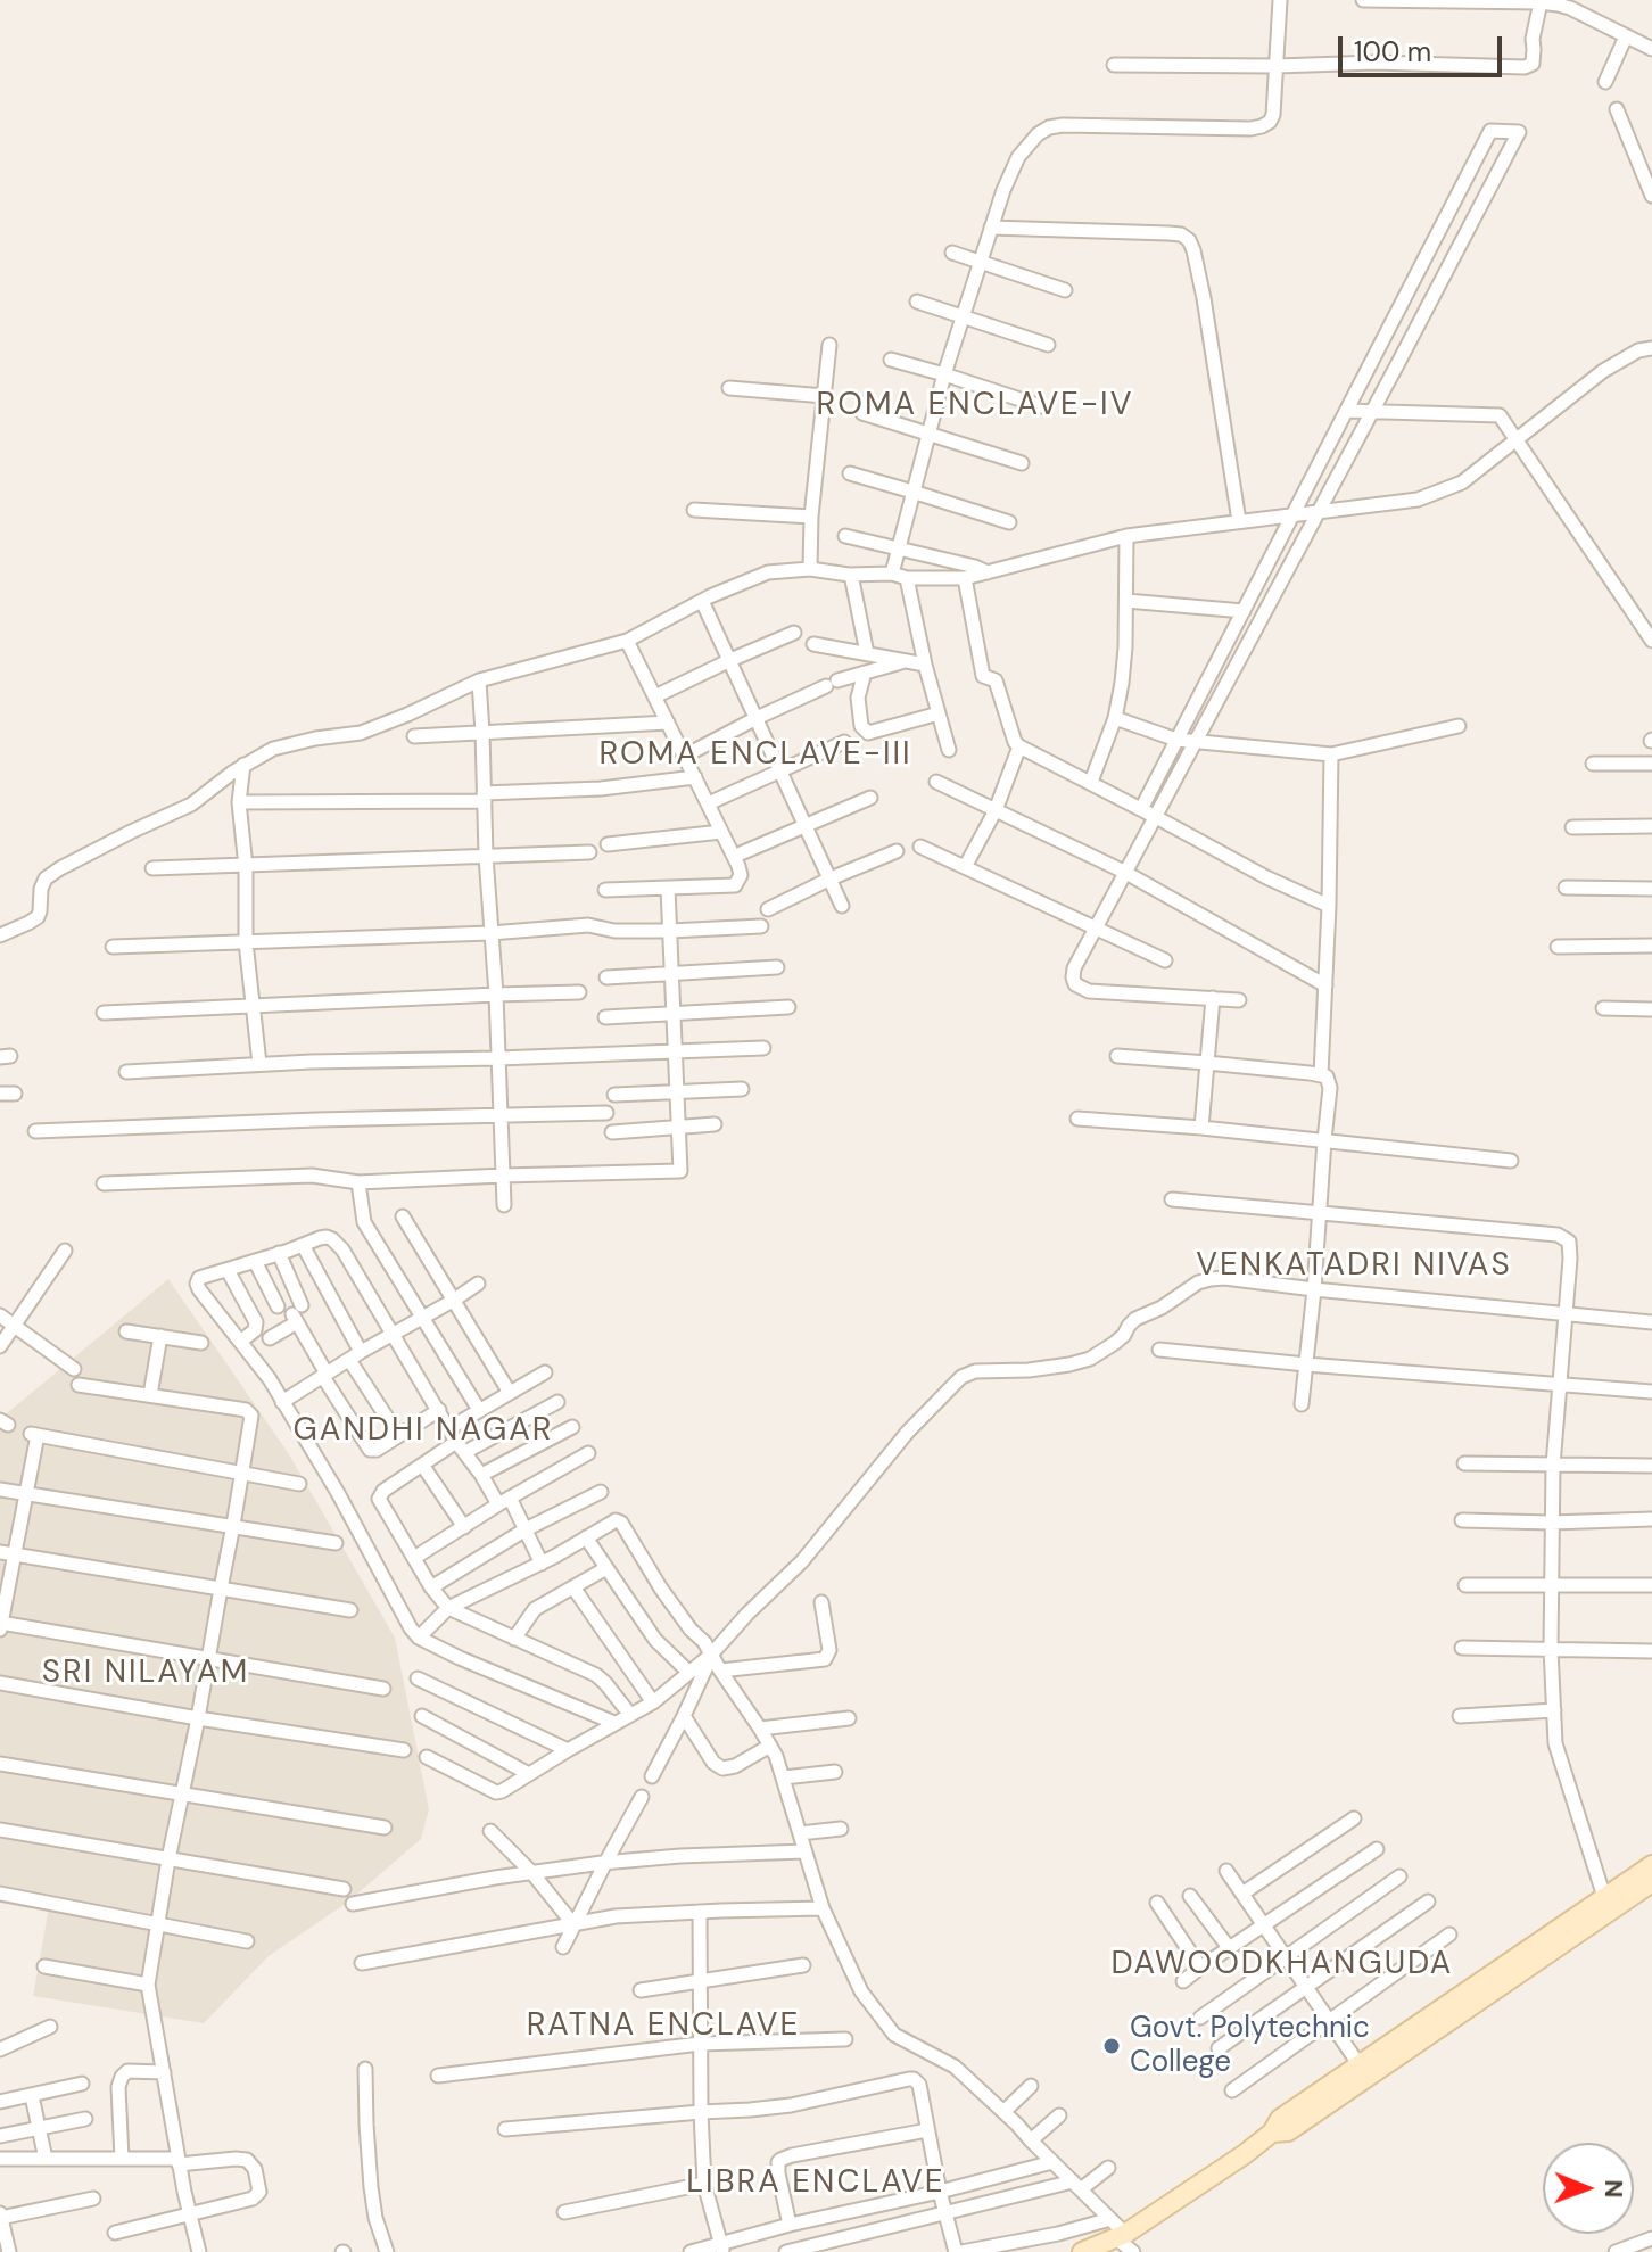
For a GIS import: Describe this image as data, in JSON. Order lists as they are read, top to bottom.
{
  "districts": [
    "ROMA ENCLAVE-IV",
    "ROMA ENCLAVE-III",
    "VENKATADRI NIVAS",
    "GANDHI NAGAR",
    "SRI NILAYAM",
    "DAWOODKHANGUDA",
    "RATNA ENCLAVE",
    "LIBRA ENCLAVE"
  ],
  "places": ["Govt. Polytechnic College"],
  "scale_bar": "100 m",
  "north": "right"
}
